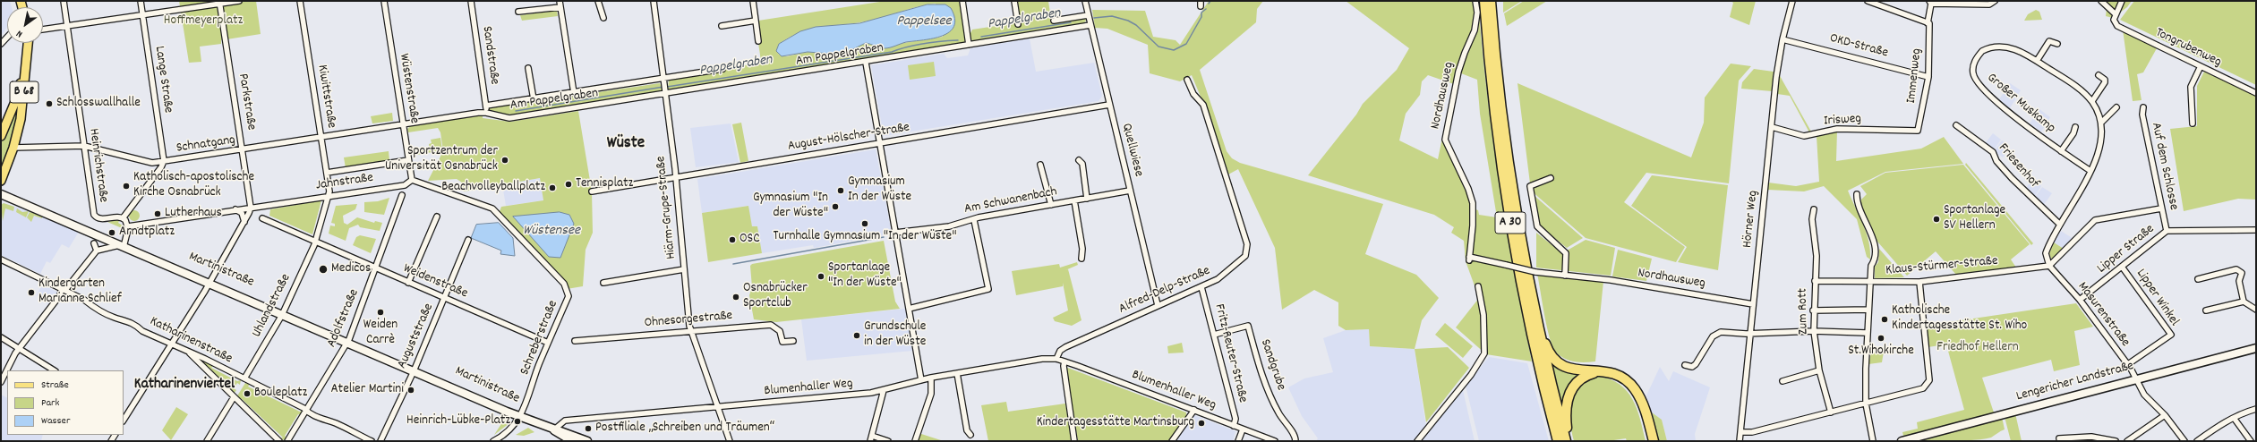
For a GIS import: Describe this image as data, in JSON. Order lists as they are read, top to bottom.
{
  "streets": {
    "highway": ["A 30"],
    "main road": ["B 68", "Martinistraße", "Lengericher Landstraße"],
    "street": [
      "OKD-Straße",
      "Tongrubenweg",
      "Sandstraße",
      "Am Pappelgraben",
      "Immenweg",
      "Lange Straße",
      "Wüstenstraße",
      "Nordhausweg",
      "Kiwittstraße",
      "Parkstraße",
      "Großer Muskamp",
      "Irisweg",
      "August-Hölscher-Straße",
      "Schnatgang",
      "Quellwiese",
      "Heinrichstraße",
      "Friesenhof",
      "Auf dem Schlosse",
      "Jahnstraße",
      "Am Schwanenbach",
      "Hiärm-Grupe-Straße",
      "Hörner Weg",
      "Lipper Straße",
      "Klaus-Stürmer-Straße",
      "Weidenstraße",
      "Alfred-Delp-Straße",
      "Lipper Winkel",
      "Uhlandstraße",
      "Zum Rott",
      "Masurenstraße",
      "Adolfstraße",
      "Ohnesorgestraße",
      "Auguststraße",
      "Schreberstraße",
      "Katharinenstraße",
      "Fritz-Reuter-Straße",
      "Sandgrube",
      "Blumenhaller Weg"
    ]
  },
  "crossings": [
    ["OKD-Straße", "Immenweg"],
    ["OKD-Straße", "Hörner Weg"],
    ["Sandstraße", "Am Pappelgraben"],
    ["Am Pappelgraben", "Wüstenstraße"],
    ["Am Pappelgraben", "Schnatgang"],
    ["Am Pappelgraben", "Quellwiese"],
    ["Am Pappelgraben", "Hiärm-Grupe-Straße"],
    ["Immenweg", "Irisweg"],
    ["Lange Straße", "Schnatgang"],
    ["Wüstenstraße", "Schnatgang"],
    ["Wüstenstraße", "Jahnstraße"],
    ["Wüstenstraße", "Schreberstraße"],
    ["B 68", "Schnatgang"],
    ["Nordhausweg", "Hörner Weg"],
    ["Kiwittstraße", "Schnatgang"],
    ["Kiwittstraße", "Jahnstraße"],
    ["Kiwittstraße", "Uhlandstraße"],
    ["Parkstraße", "Schnatgang"],
    ["Parkstraße", "Jahnstraße"],
    ["Großer Muskamp", "Friesenhof"],
    ["Großer Muskamp", "Klaus-Stürmer-Straße"],
    ["Großer Muskamp", "Masurenstraße"],
    ["Irisweg", "Hörner Weg"],
    ["August-Hölscher-Straße", "Quellwiese"],
    ["August-Hölscher-Straße", "Hiärm-Grupe-Straße"],
    ["Schnatgang", "Heinrichstraße"],
    ["Quellwiese", "Am Schwanenbach"],
    ["Quellwiese", "Alfred-Delp-Straße"],
    ["Auf dem Schlosse", "Lipper Straße"],
    ["Jahnstraße", "Uhlandstraße"],
    ["Jahnstraße", "Schreberstraße"],
    ["Hiärm-Grupe-Straße", "Ohnesorgestraße"],
    ["Hiärm-Grupe-Straße", "Blumenhaller Weg"],
    ["Lipper Straße", "Lipper Winkel"],
    ["Lipper Straße", "Masurenstraße"],
    ["Klaus-Stürmer-Straße", "Zum Rott"],
    ["Klaus-Stürmer-Straße", "Masurenstraße"],
    ["Martinistraße", "Uhlandstraße"],
    ["Martinistraße", "Adolfstraße"],
    ["Martinistraße", "Auguststraße"],
    ["Martinistraße", "Schreberstraße"],
    ["Martinistraße", "Blumenhaller Weg"],
    ["Weidenstraße", "Uhlandstraße"],
    ["Weidenstraße", "Adolfstraße"],
    ["Weidenstraße", "Auguststraße"],
    ["Weidenstraße", "Schreberstraße"],
    ["Alfred-Delp-Straße", "Fritz-Reuter-Straße"],
    ["Alfred-Delp-Straße", "Blumenhaller Weg"],
    ["Lipper Winkel", "Masurenstraße"],
    ["Uhlandstraße", "Katharinenstraße"],
    ["Masurenstraße", "Lengericher Landstraße"],
    ["Adolfstraße", "Katharinenstraße"],
    ["Fritz-Reuter-Straße", "Sandgrube"],
    ["Fritz-Reuter-Straße", "Blumenhaller Weg"]
  ],
  "districts": ["Wüste", "Katharinenviertel"],
  "water": ["Pappelgraben", "Pappelsee", "Wüstensee"],
  "parks": ["Hoffmeyerplatz", "Friedhof Hellern"],
  "places": [
    "Schlosswallhalle",
    "Sportzentrum der Universität Osnabrück",
    "Tennisplatz",
    "Katholisch-apostolische Kirche Osnabrück",
    "Beachvolleyballplatz",
    "Gymnasium In der Wüste",
    "Gymnasium \"In der Wüste\"",
    "Lutherhaus",
    "Sportanlage SV Hellern",
    "Turnhalle Gymnasium \"In der Wüste\"",
    "Arndtplatz",
    "OSC",
    "Medicos",
    "Sportanlage \"In der Wüste\"",
    "Kindergarten Marianne Schlief",
    "Osnabrücker Sportclub",
    "Weiden Carrè",
    "Katholische Kindertagesstätte St. Wiho",
    "Grundschule in der Wüste",
    "St.Wihokirche",
    "Atelier Martini",
    "Bouleplatz",
    "Heinrich-Lübke-Platz",
    "Kindertagesstätte Martinsburg",
    "Postfiliale „Schreiben und Träumen“"
  ],
  "legend": ["Straße", "Park", "Wasser"],
  "north": "bottom left"
}
